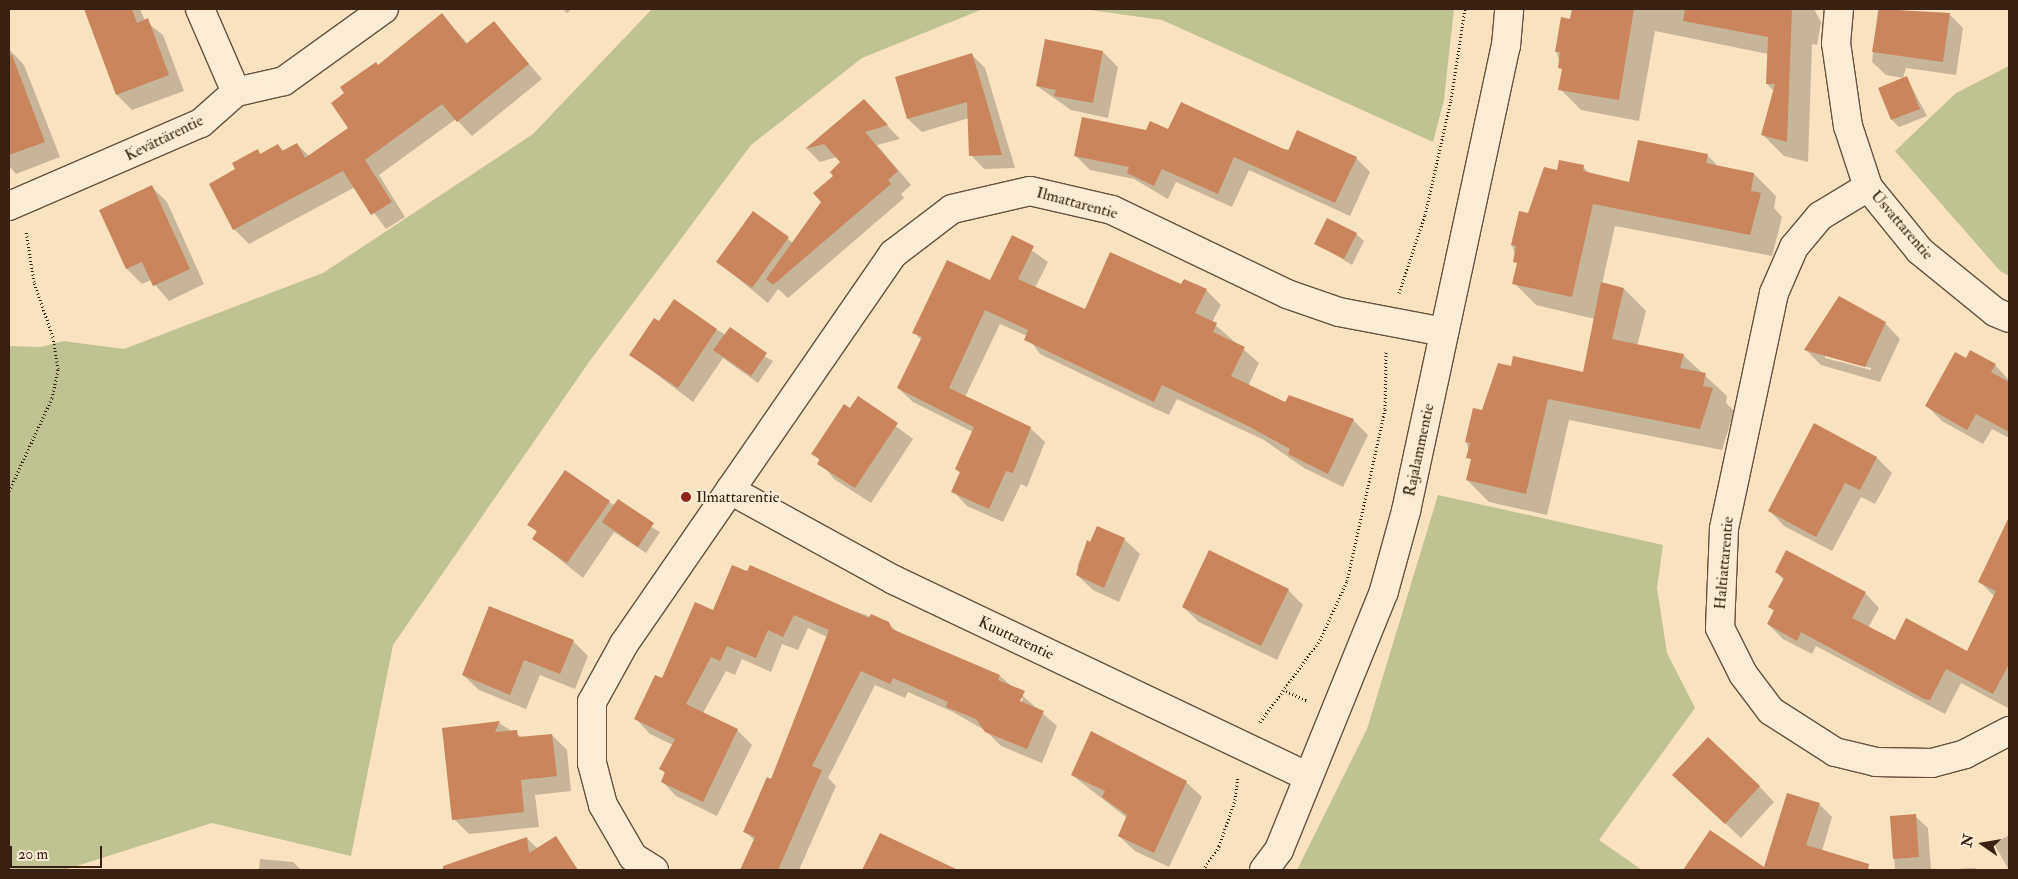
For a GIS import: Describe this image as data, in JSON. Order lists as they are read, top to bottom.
{
  "streets": {
    "street": [
      "Kevättärentie",
      "Ilmattarentie",
      "Usvattarentie",
      "Rajalammentie",
      "Haltiattarentie",
      "Kuuttarentie"
    ]
  },
  "crossings": [
    ["Ilmattarentie", "Rajalammentie"],
    ["Ilmattarentie", "Kuuttarentie"],
    ["Usvattarentie", "Haltiattarentie"],
    ["Rajalammentie", "Kuuttarentie"]
  ],
  "places": ["Ilmattarentie"],
  "scale_bar": "20 m",
  "north": "left"
}
